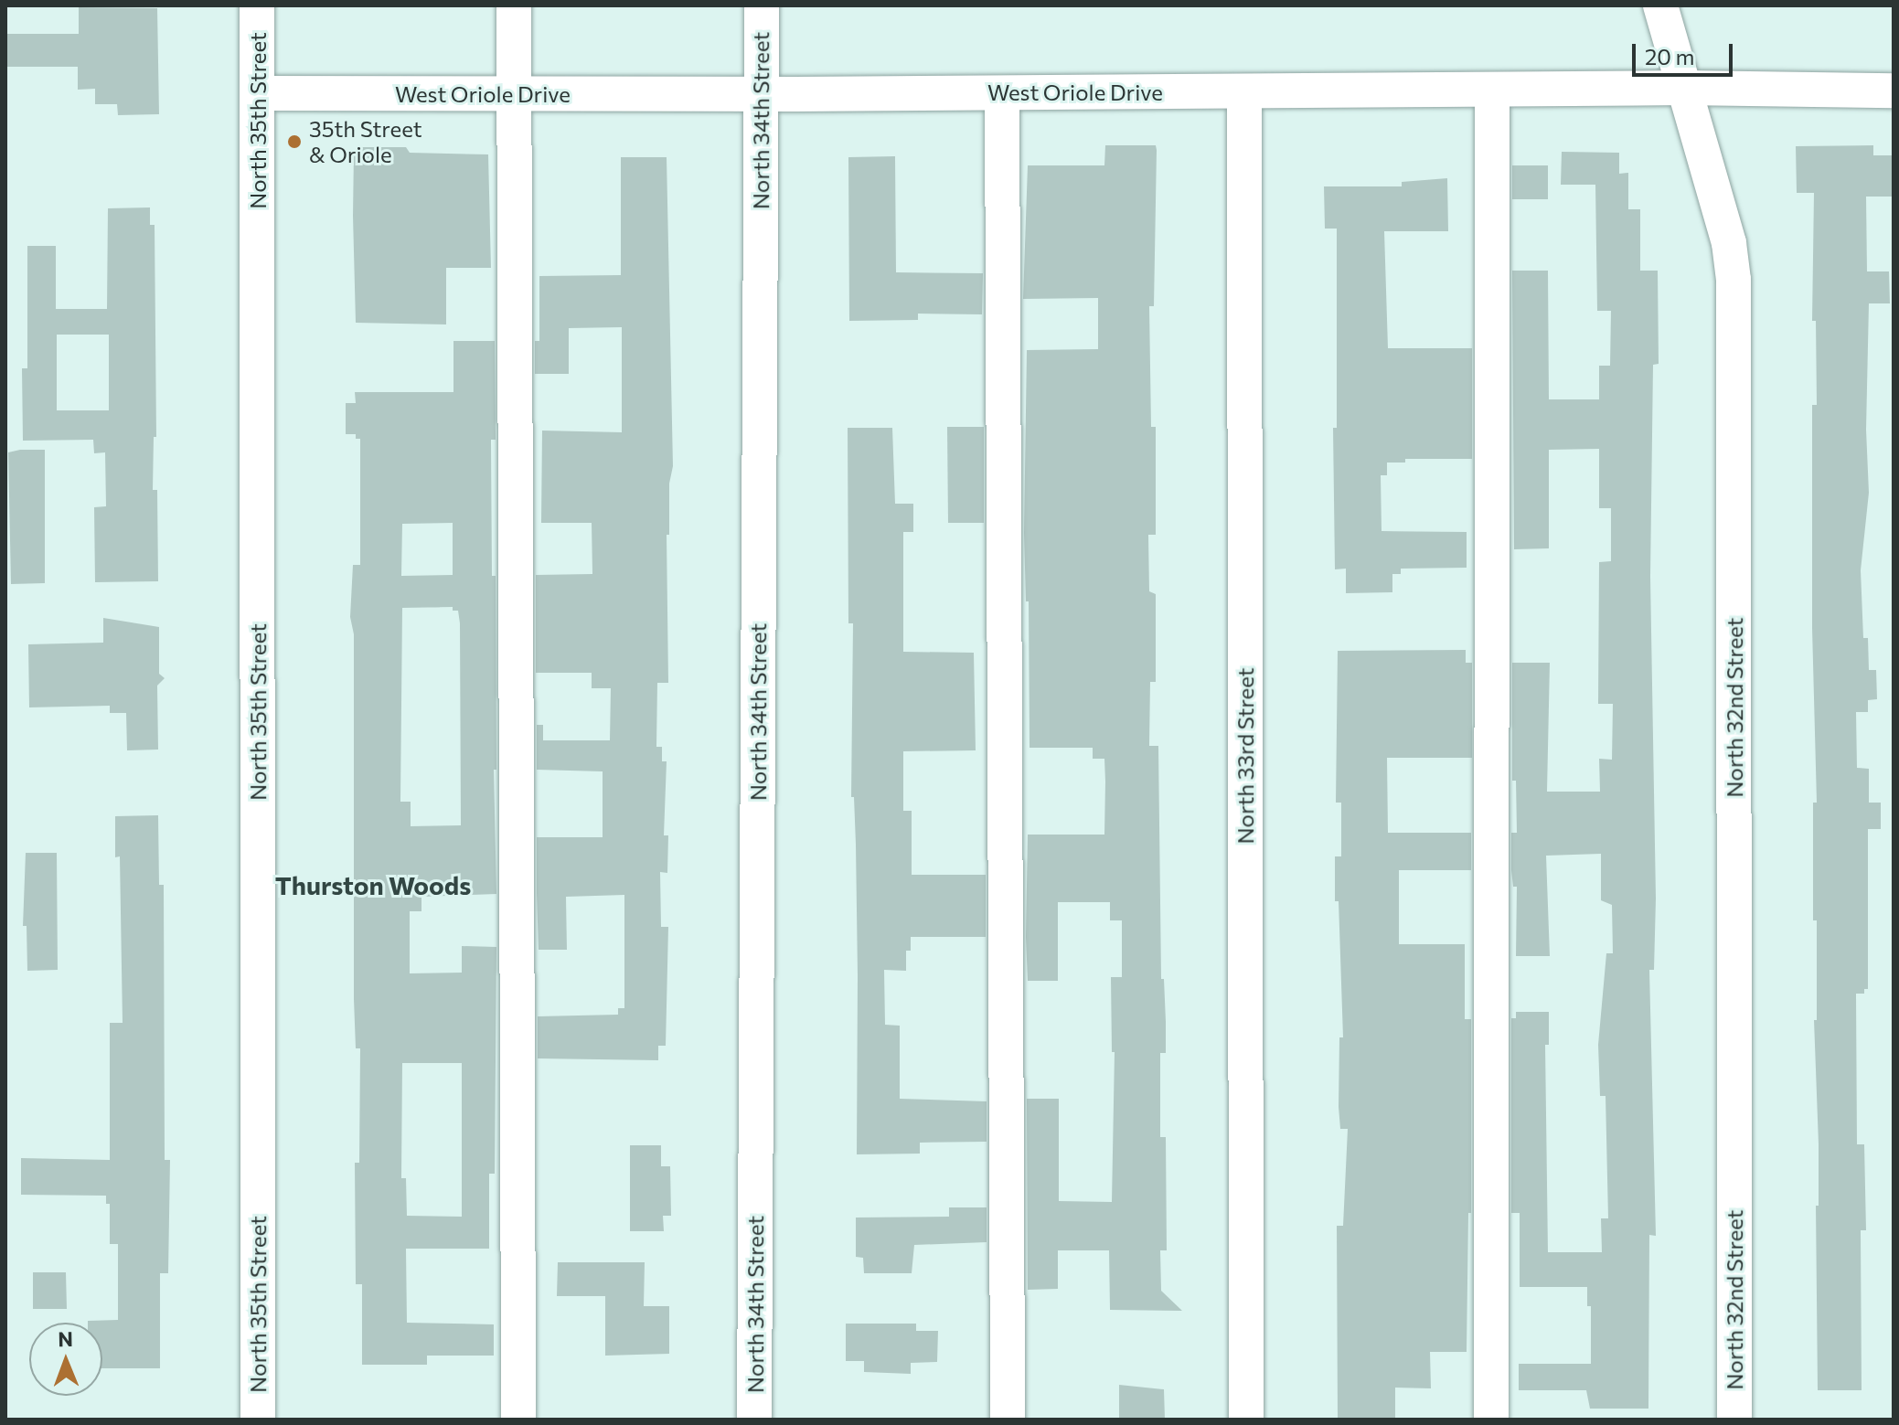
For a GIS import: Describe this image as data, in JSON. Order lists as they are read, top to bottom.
{
  "streets": {
    "street": [
      "West Oriole Drive",
      "North 35th Street",
      "North 34th Street",
      "North 32nd Street",
      "North 33rd Street"
    ]
  },
  "crossings": [
    ["West Oriole Drive", "North 35th Street"],
    ["West Oriole Drive", "North 34th Street"],
    ["West Oriole Drive", "North 32nd Street"],
    ["West Oriole Drive", "North 33rd Street"]
  ],
  "districts": ["Thurston Woods"],
  "places": ["35th Street & Oriole"],
  "scale_bar": "20 m",
  "north": "top"
}
